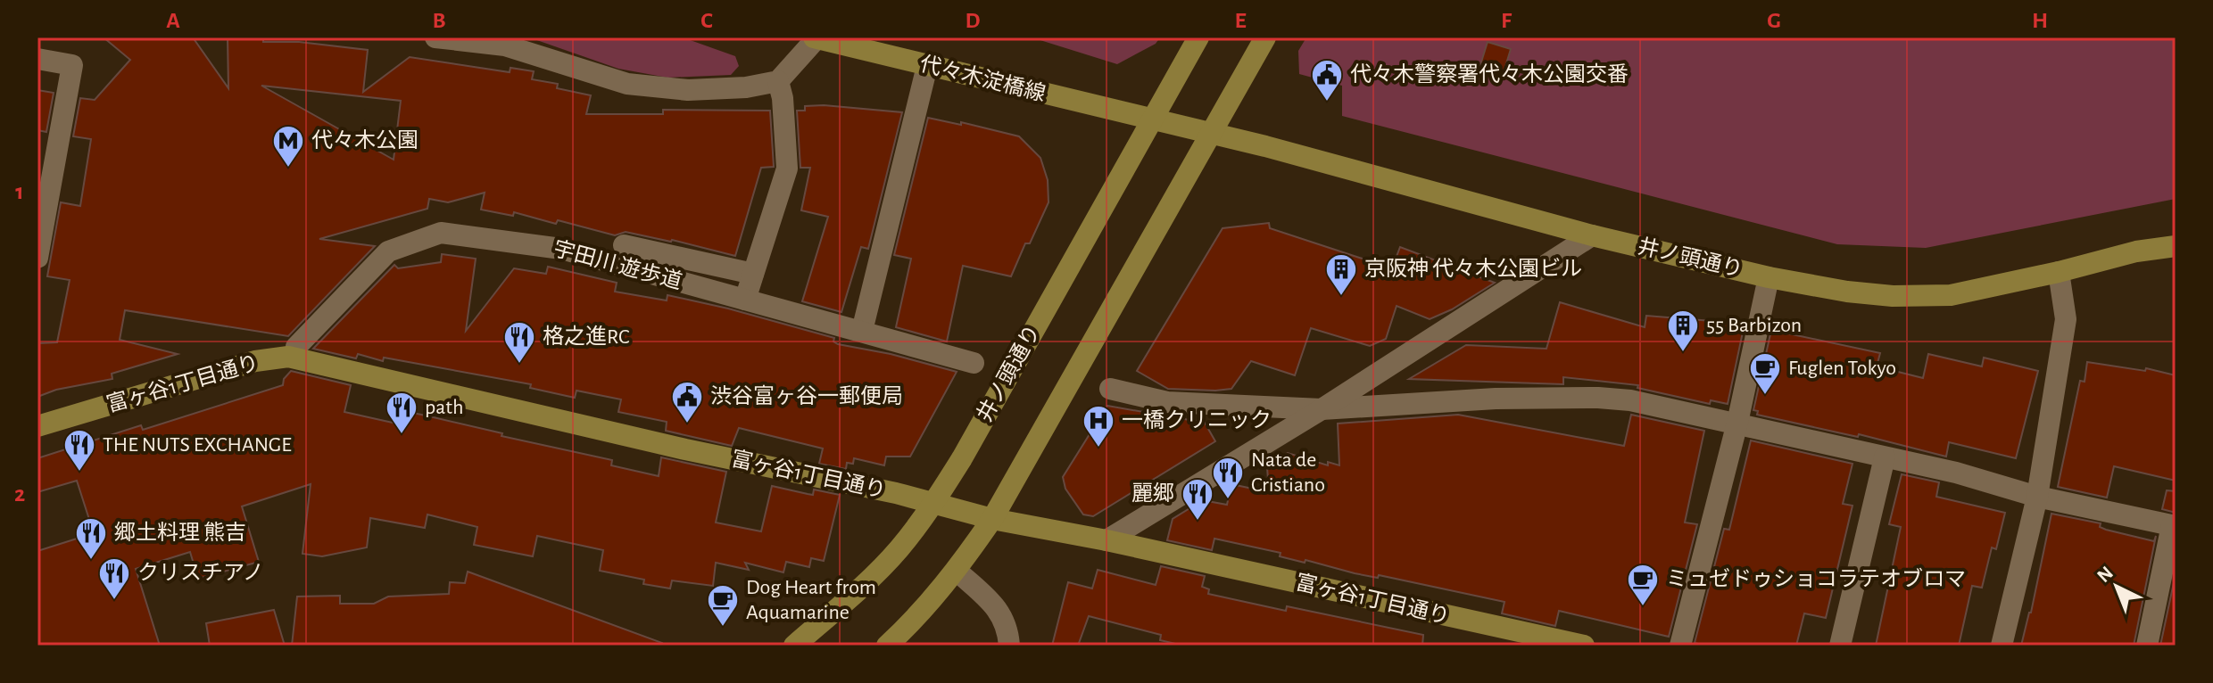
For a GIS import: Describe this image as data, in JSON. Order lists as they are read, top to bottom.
{
  "streets": {
    "street": [
      "代々木淀橋線",
      "井ノ頭通り",
      "宇田川 遊歩道",
      "富ヶ谷1丁目通り"
    ]
  },
  "crossings": [
    ["代々木淀橋線", "井ノ頭通り"],
    ["井ノ頭通り", "富ヶ谷1丁目通り"]
  ],
  "places": {
    "public building": ["代々木警察署代々木公園交番", "渋谷富ヶ谷一郵便局"],
    "metro station": ["代々木公園"],
    "building": ["京阪神 代々木公園ビル", "55 Barbizon"],
    "restaurant": [
      "格之進RC",
      "path",
      "THE NUTS EXCHANGE",
      "Nata de Cristiano",
      "麗郷",
      "郷土料理 熊吉",
      "クリスチアノ"
    ],
    "cafe": ["Fuglen Tokyo", "ミュゼドゥショコラテオブロマ", "Dog Heart from Aquamarine"],
    "hospital": ["一橋クリニック"]
  },
  "north": "top left",
  "grid": {
    "columns": [
      "A",
      "B",
      "C",
      "D",
      "E",
      "F",
      "G",
      "H"
    ],
    "rows": ["1", "2"]
  }
}
